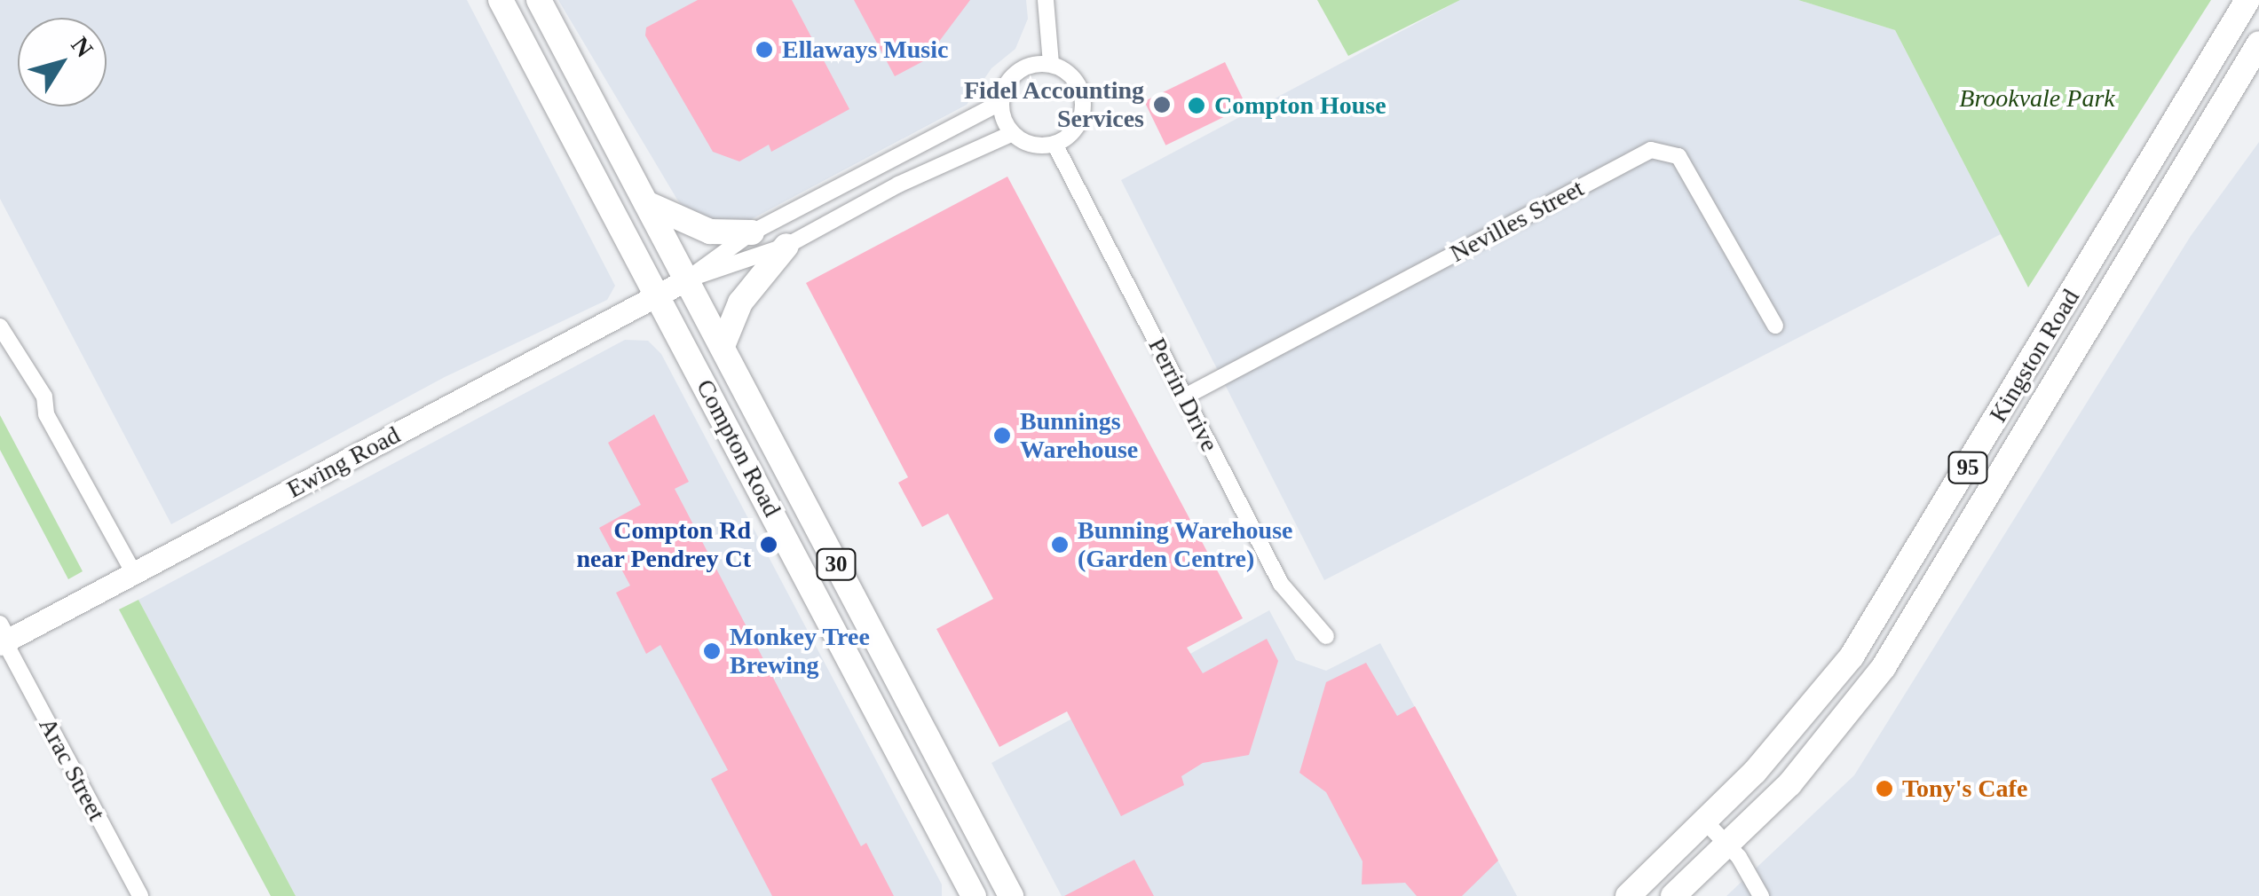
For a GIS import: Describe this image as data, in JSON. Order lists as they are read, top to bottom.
{
  "streets": {
    "main road": [
      "Kingston Road",
      "Compton Road",
      "Ewing Road",
      "95",
      "30"
    ],
    "street": ["Nevilles Street", "Perrin Drive", "Arac Street"]
  },
  "crossings": [
    ["Nevilles Street", "Perrin Drive"],
    ["Perrin Drive", "Ewing Road"],
    ["Compton Road", "Ewing Road"],
    ["Ewing Road", "Arac Street"]
  ],
  "parks": ["Brookvale Park"],
  "places": [
    "Ellaways Music",
    "Fidel Accounting Services",
    "Compton House",
    "Bunnings Warehouse",
    "Compton Rd near Pendrey Ct",
    "Bunning Warehouse (Garden Centre)",
    "Monkey Tree Brewing",
    "Tony's Cafe"
  ],
  "north": "top right"
}
